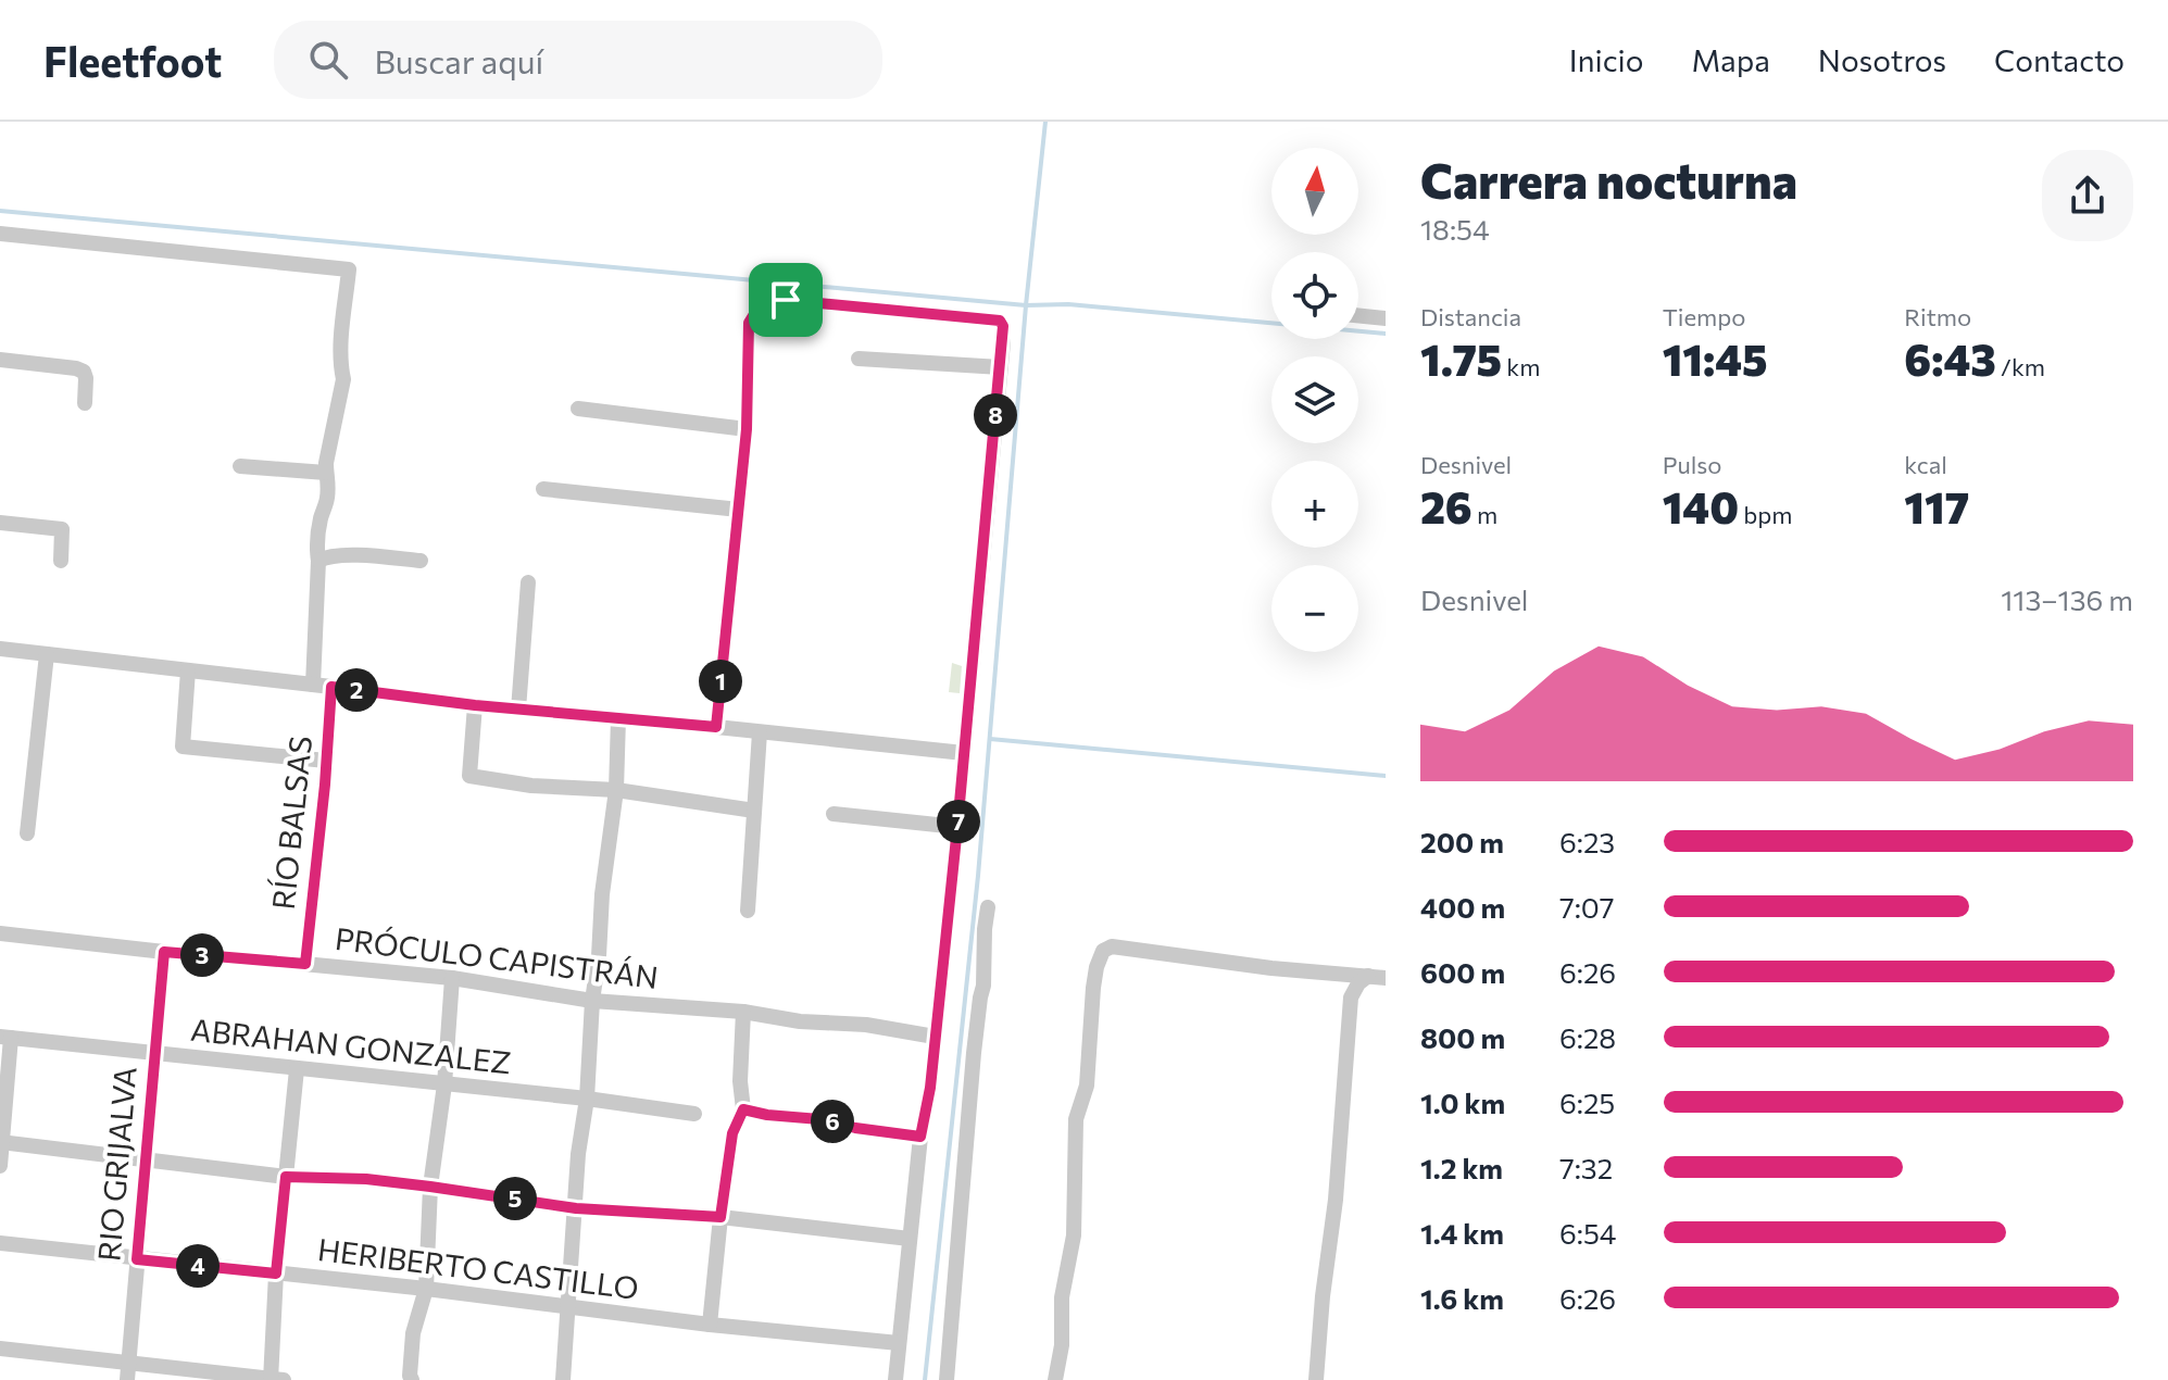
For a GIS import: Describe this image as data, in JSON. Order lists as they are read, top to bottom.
{
  "streets": {
    "street": [
      "RÍO BALSAS",
      "PRÓCULO CAPISTRÁN",
      "ABRAHAN GONZALEZ",
      "RIO GRIJALVA",
      "HERIBERTO CASTILLO"
    ]
  },
  "crossings": [
    ["RÍO BALSAS", "PRÓCULO CAPISTRÁN"],
    ["PRÓCULO CAPISTRÁN", "RIO GRIJALVA"],
    ["ABRAHAN GONZALEZ", "RIO GRIJALVA"],
    ["RIO GRIJALVA", "HERIBERTO CASTILLO"]
  ],
  "north": "top",
  "page": {
    "header": "Fleetfoot",
    "search": "Buscar aquí",
    "nav": [
      "Inicio",
      "Mapa",
      "Nosotros",
      "Contacto"
    ],
    "heading": ["Carrera nocturna", "18:54"],
    "map_buttons": ["+", "−"],
    "stats": [
      ["Distancia", "1.75 km"],
      ["Tiempo", "11:45"],
      ["Ritmo", "6:43 /km"],
      ["Desnivel", "26 m"],
      ["Pulso", "140 bpm"],
      ["kcal", "117"]
    ],
    "pins": [
      "8",
      "1",
      "2",
      "7",
      "3",
      "6",
      "5",
      "4"
    ],
    "chart": ["Desnivel", "113–136 m"],
    "list": [
      {
        "name": "200 m",
        "note": "6:23"
      },
      {
        "name": "400 m",
        "note": "7:07"
      },
      {
        "name": "600 m",
        "note": "6:26"
      },
      {
        "name": "800 m",
        "note": "6:28"
      },
      {
        "name": "1.0 km",
        "note": "6:25"
      },
      {
        "name": "1.2 km",
        "note": "7:32"
      },
      {
        "name": "1.4 km",
        "note": "6:54"
      },
      {
        "name": "1.6 km",
        "note": "6:26"
      }
    ]
  }
}
